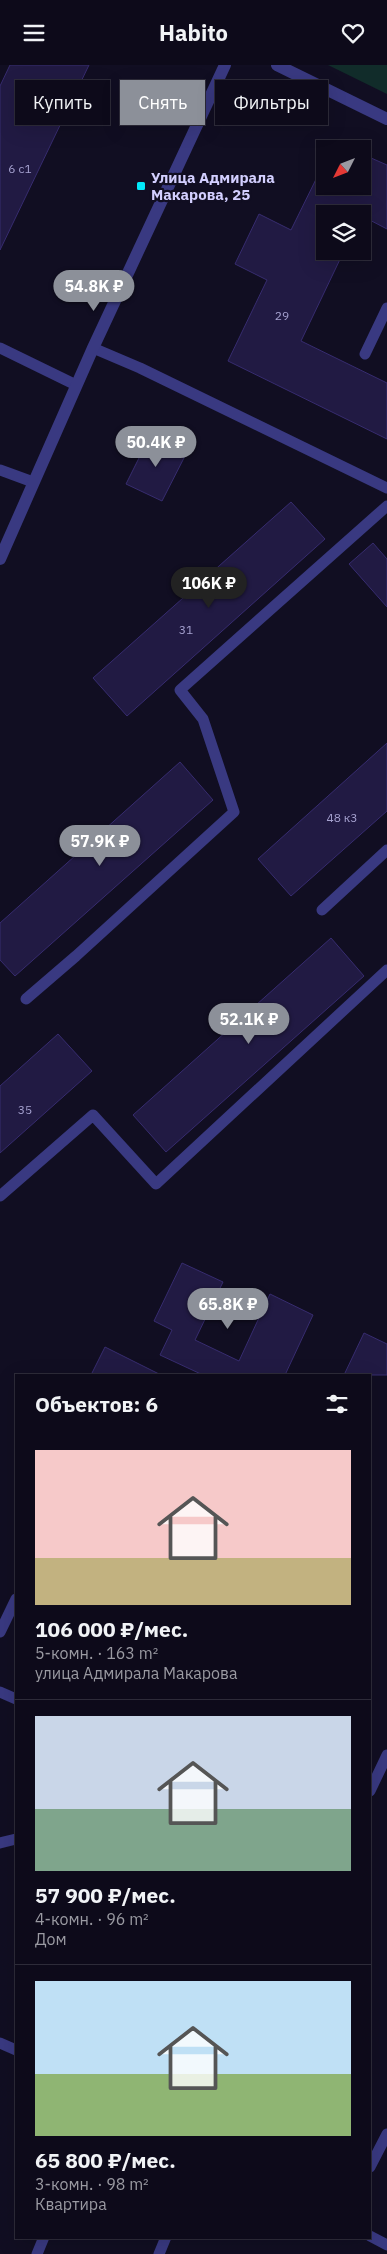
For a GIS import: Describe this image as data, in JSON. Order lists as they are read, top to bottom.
{
  "places": {
    "transit": ["Улица Адмирала Макарова, 25"]
  },
  "house_numbers": [
    "6 с1",
    "29",
    "31",
    "48 к3",
    "35"
  ],
  "north": "bottom left",
  "page": {
    "header": "Habito",
    "chip": ["Купить", "Снять", "Фильтры"],
    "price": [
      "54.8K ₽",
      "50.4K ₽",
      "106K ₽",
      "57.9K ₽",
      "52.1K ₽",
      "65.8K ₽"
    ],
    "heading": "Объектов: 6",
    "list": [
      {
        "name": "106 000 ₽/мес.",
        "note": "5-комн. · 163 m² · улица Адмирала Макарова"
      },
      {
        "name": "57 900 ₽/мес.",
        "note": "4-комн. · 96 m² · Дом"
      },
      {
        "name": "65 800 ₽/мес.",
        "note": "3-комн. · 98 m² · Квартира"
      }
    ]
  }
}
